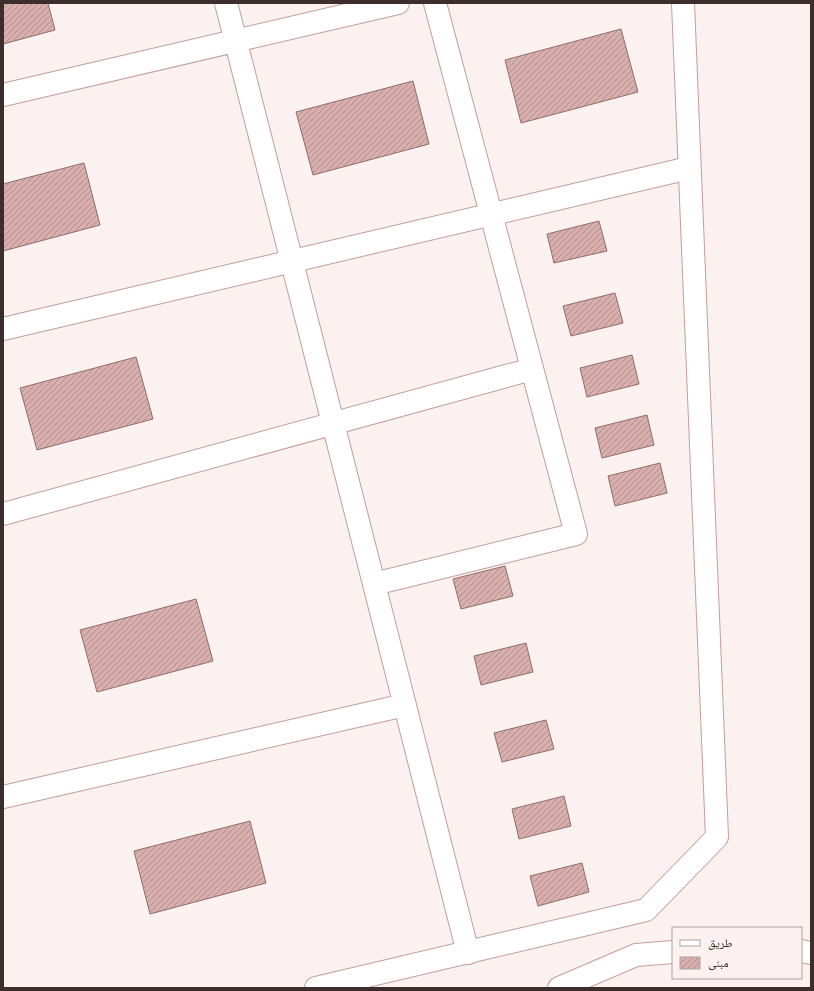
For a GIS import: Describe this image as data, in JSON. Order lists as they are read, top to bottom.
{
  "legend": ["طريق", "مبنى"]
}
